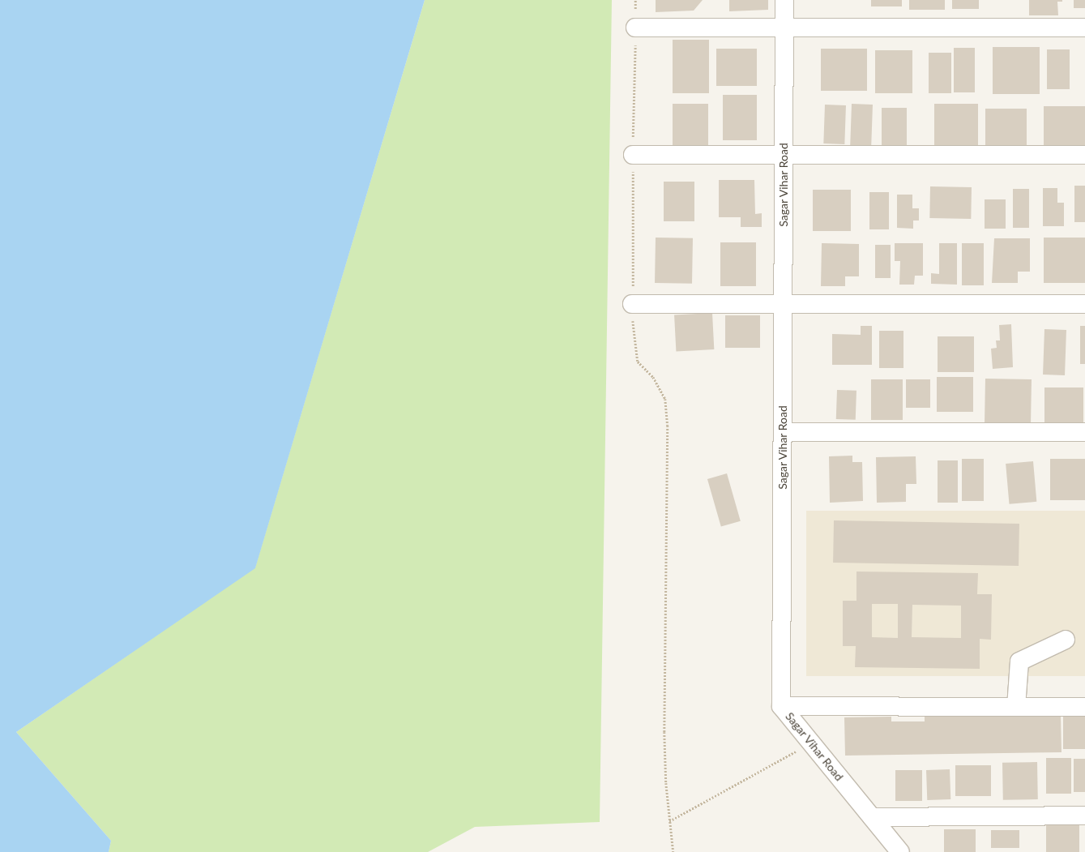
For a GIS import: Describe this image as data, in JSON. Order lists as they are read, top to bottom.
{
  "streets": {
    "street": ["Sagar Vihar Road"]
  }
}
